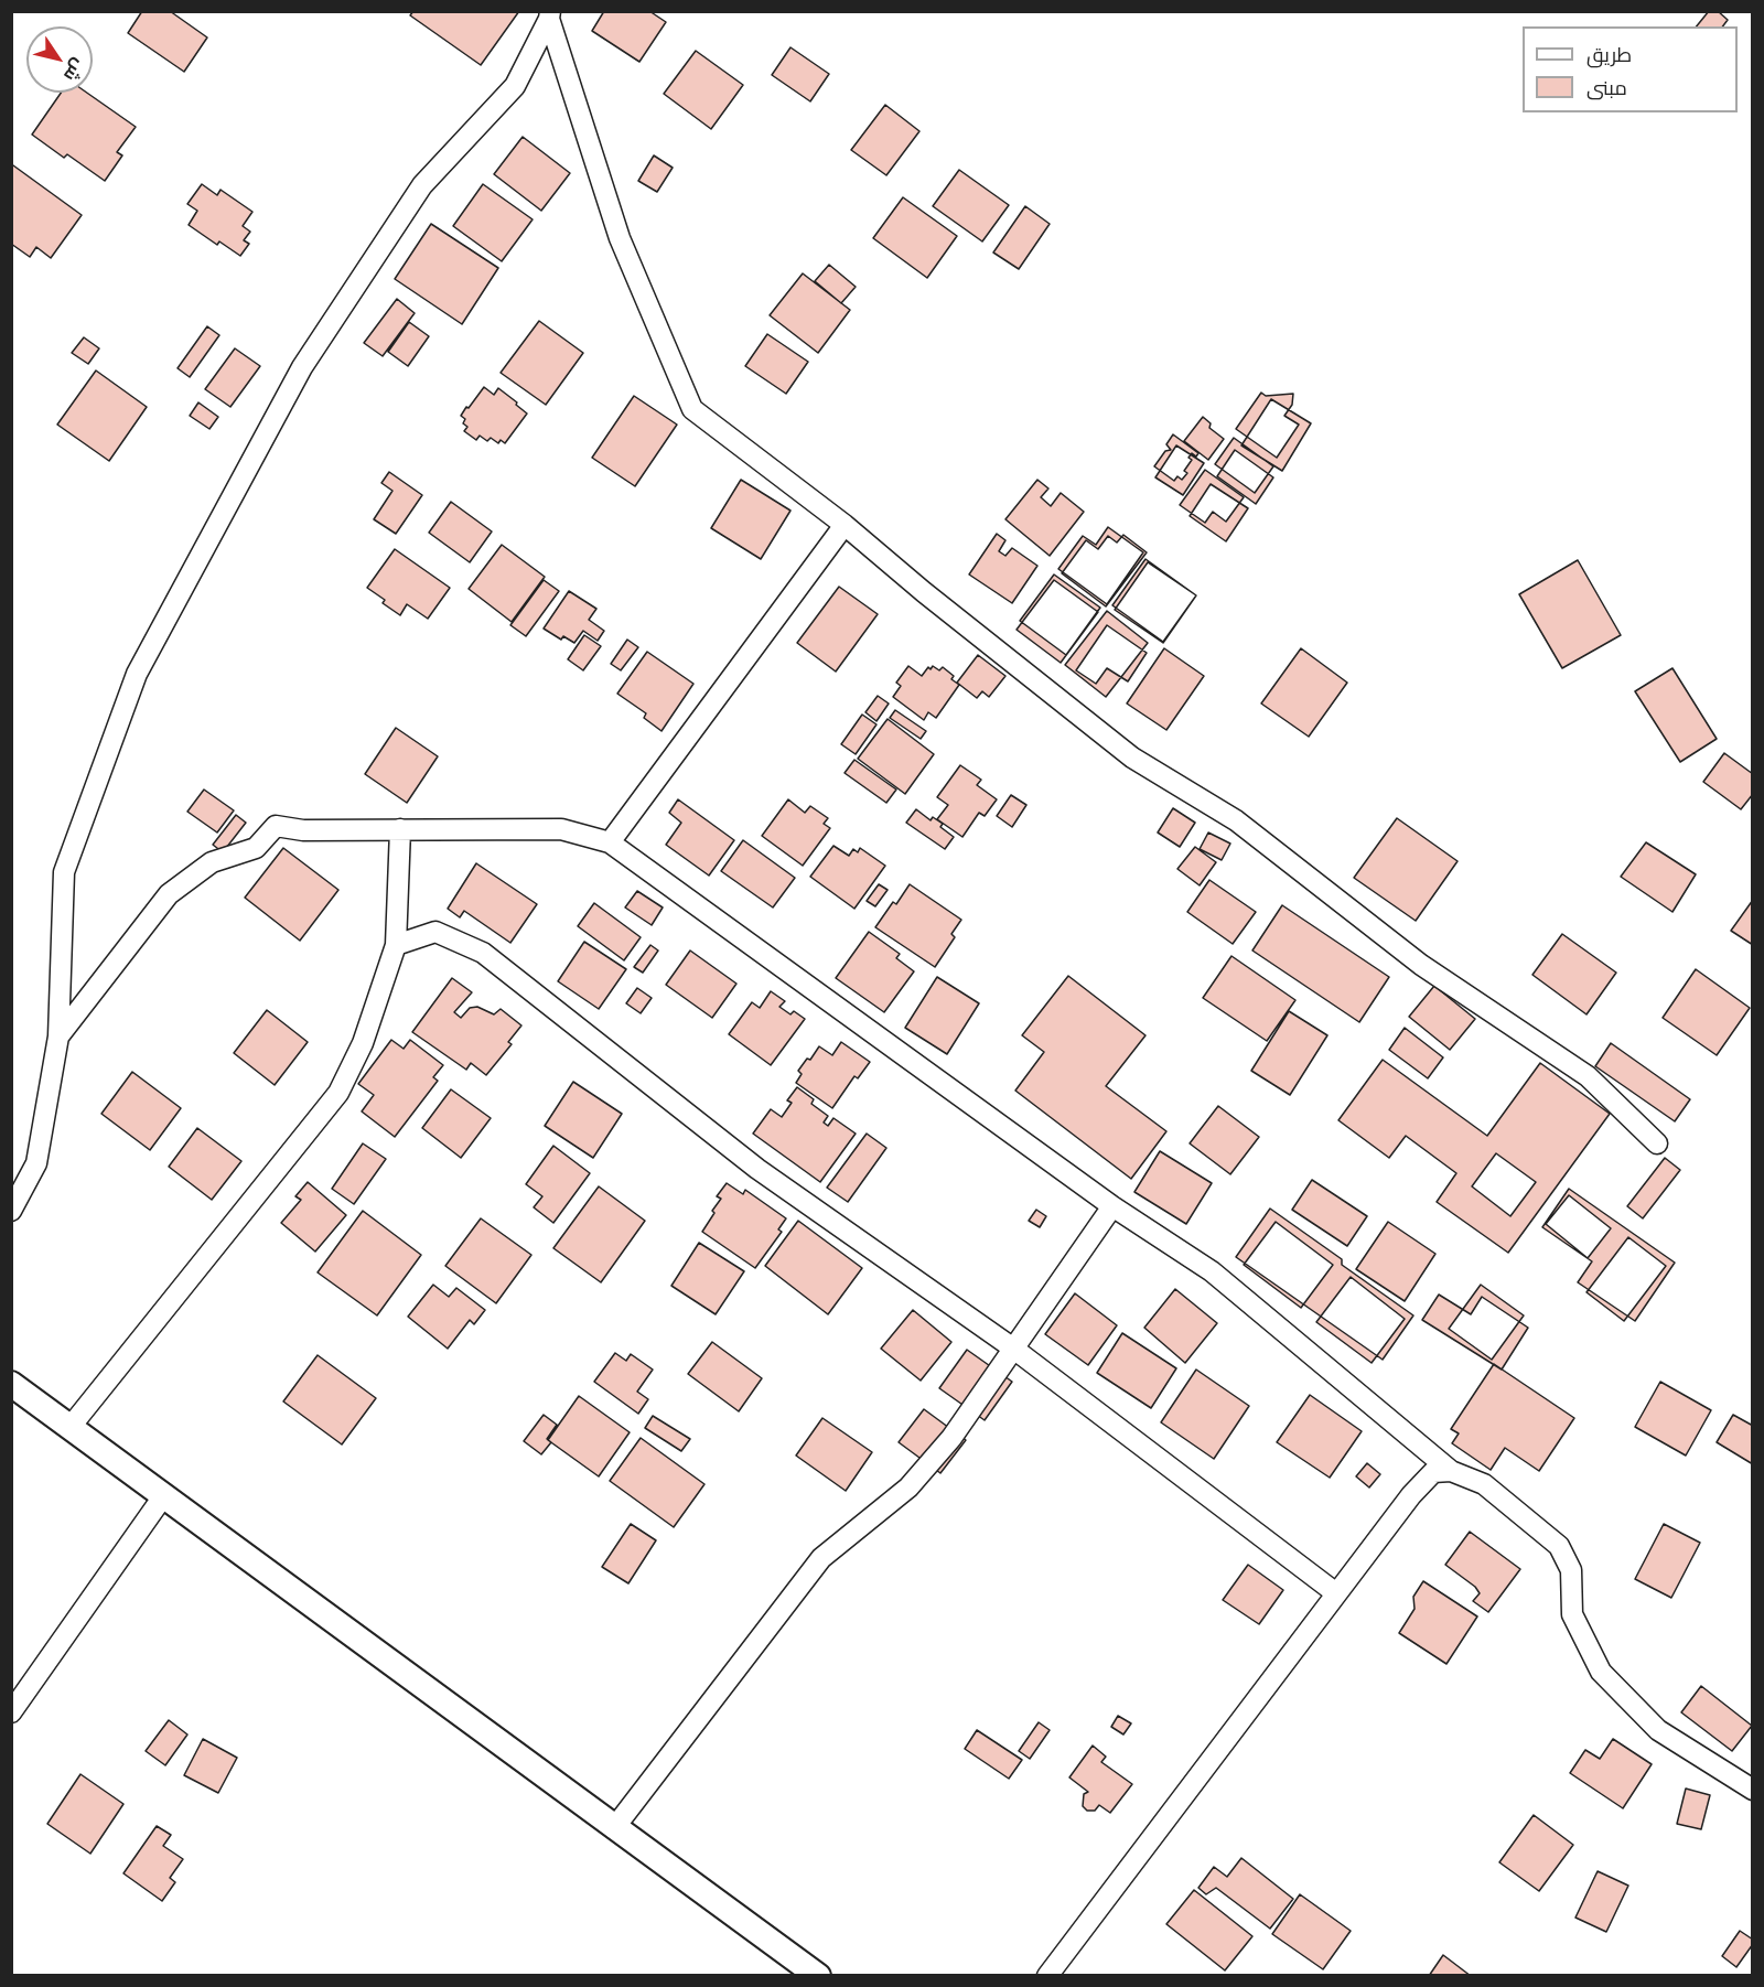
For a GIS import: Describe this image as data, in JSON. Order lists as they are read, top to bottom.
{
  "legend": ["طريق", "مبنى"],
  "north": "bottom right"
}
